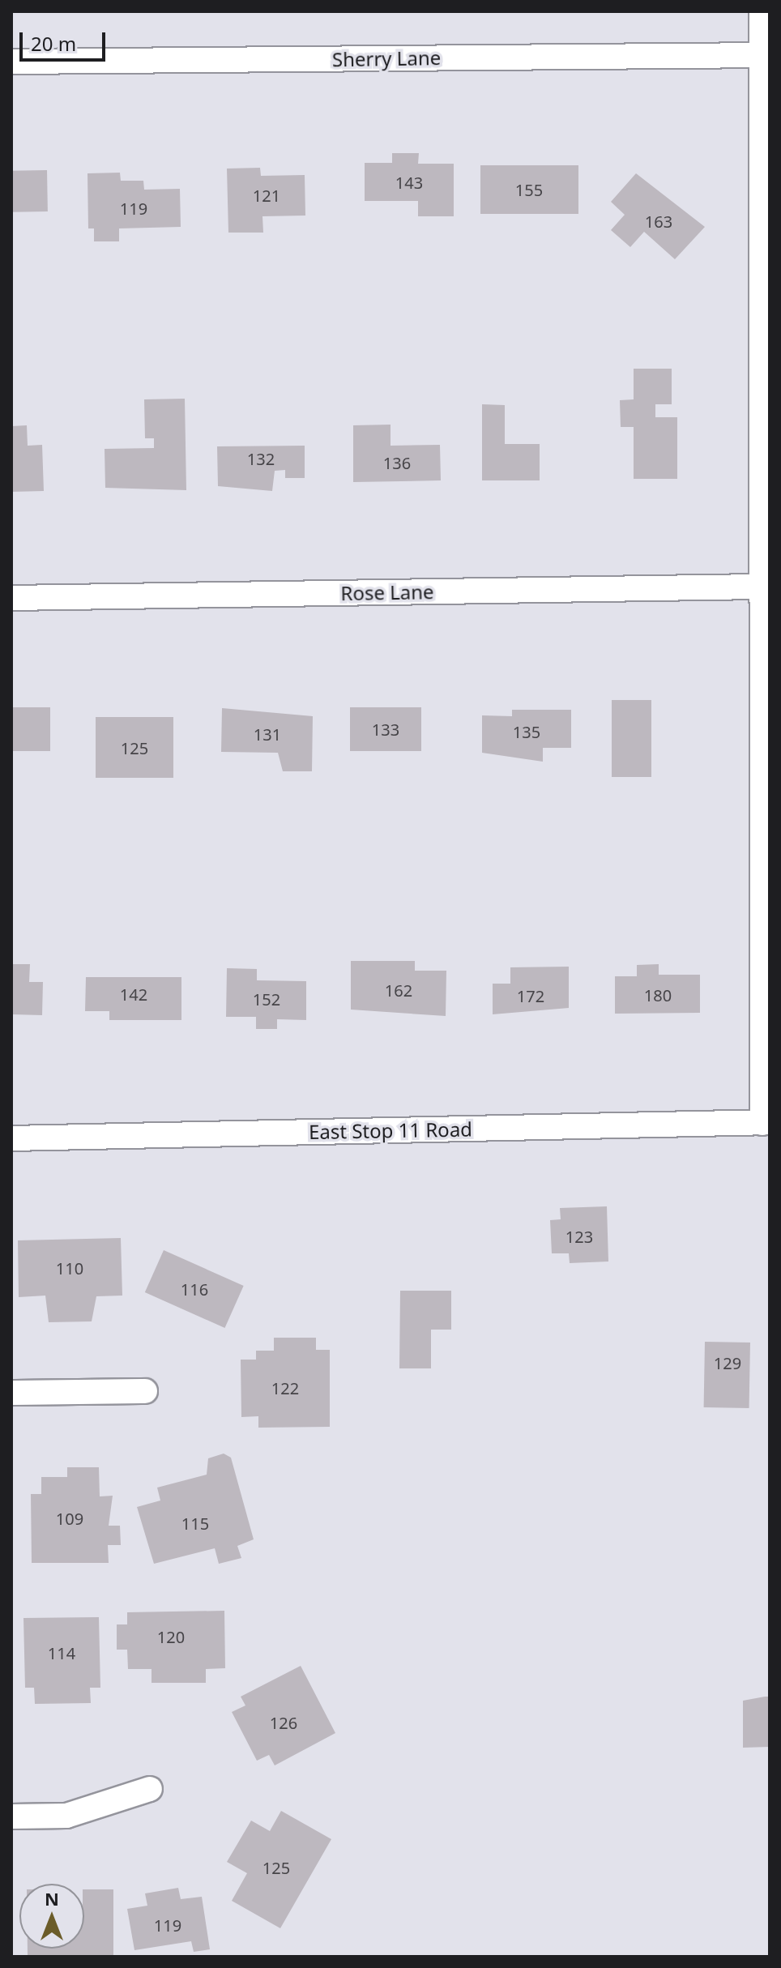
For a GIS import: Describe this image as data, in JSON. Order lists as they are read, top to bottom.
{
  "streets": {
    "street": ["Sherry Lane", "Rose Lane", "East Stop 11 Road"]
  },
  "house_numbers": [
    "143",
    "155",
    "121",
    "119",
    "163",
    "132",
    "136",
    "133",
    "135",
    "131",
    "125",
    "162",
    "142",
    "180",
    "172",
    "152",
    "123",
    "110",
    "116",
    "129",
    "122",
    "109",
    "115",
    "120",
    "114",
    "126",
    "125",
    "119"
  ],
  "scale_bar": "20 m",
  "north": "top"
}
